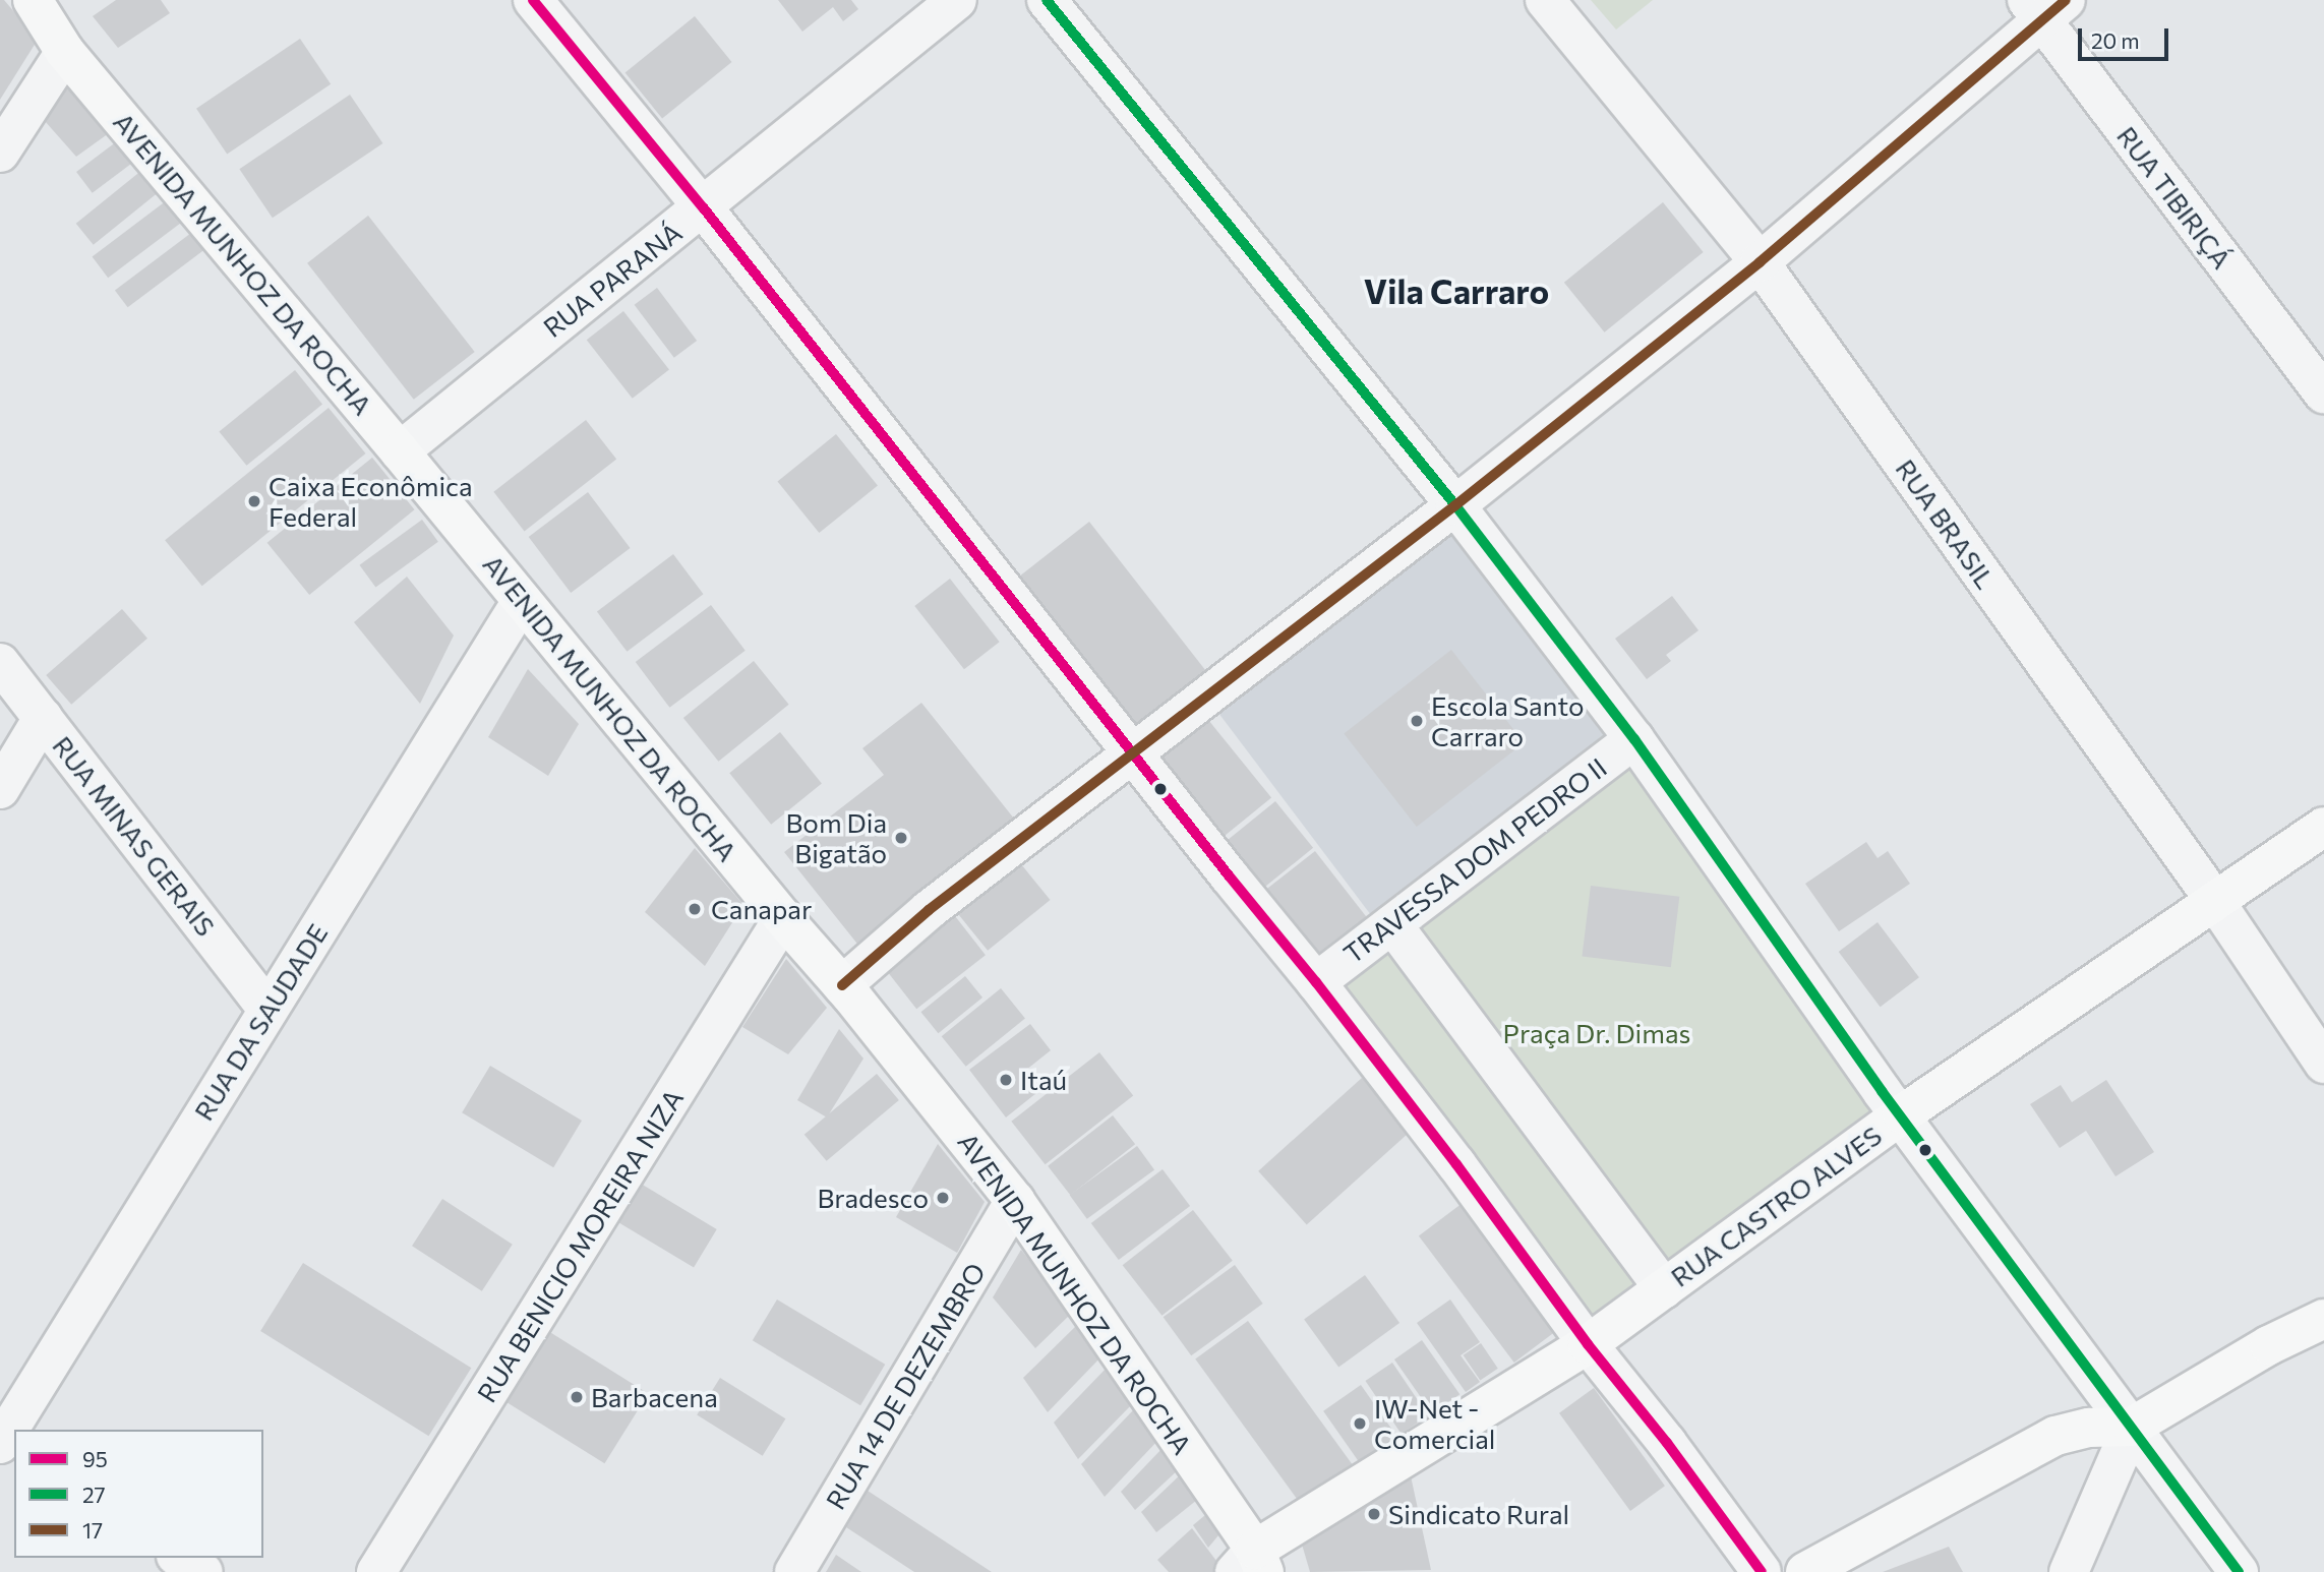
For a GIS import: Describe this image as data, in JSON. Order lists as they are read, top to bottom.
{
  "streets": {
    "main road": ["AVENIDA MUNHOZ DA ROCHA", "RUA CASTRO ALVES"],
    "street": [
      "RUA TIBIRIÇÁ",
      "RUA PARANÁ",
      "RUA BRASIL",
      "RUA MINAS GERAIS",
      "TRAVESSA DOM PEDRO II",
      "RUA DA SAUDADE",
      "RUA BENICIO MOREIRA NIZA",
      "RUA 14 DE DEZEMBRO"
    ]
  },
  "crossings": [
    ["AVENIDA MUNHOZ DA ROCHA", "RUA PARANÁ"],
    ["AVENIDA MUNHOZ DA ROCHA", "RUA DA SAUDADE"],
    ["AVENIDA MUNHOZ DA ROCHA", "RUA CASTRO ALVES"],
    ["AVENIDA MUNHOZ DA ROCHA", "RUA BENICIO MOREIRA NIZA"],
    ["AVENIDA MUNHOZ DA ROCHA", "RUA 14 DE DEZEMBRO"],
    ["RUA BRASIL", "RUA CASTRO ALVES"],
    ["RUA MINAS GERAIS", "RUA DA SAUDADE"]
  ],
  "districts": ["Vila Carraro"],
  "parks": ["Praça Dr. Dimas"],
  "places": [
    "Caixa Econômica Federal",
    "Escola Santo Carraro",
    "Bom Dia Bigatão",
    "Canapar",
    "Itaú",
    "Bradesco",
    "Barbacena",
    "IW-Net - Comercial",
    "Sindicato Rural"
  ],
  "lines": ["transit line 95", "transit line 27", "transit line 17"],
  "legend": ["95", "27", "17"],
  "scale_bar": "20 m"
}
